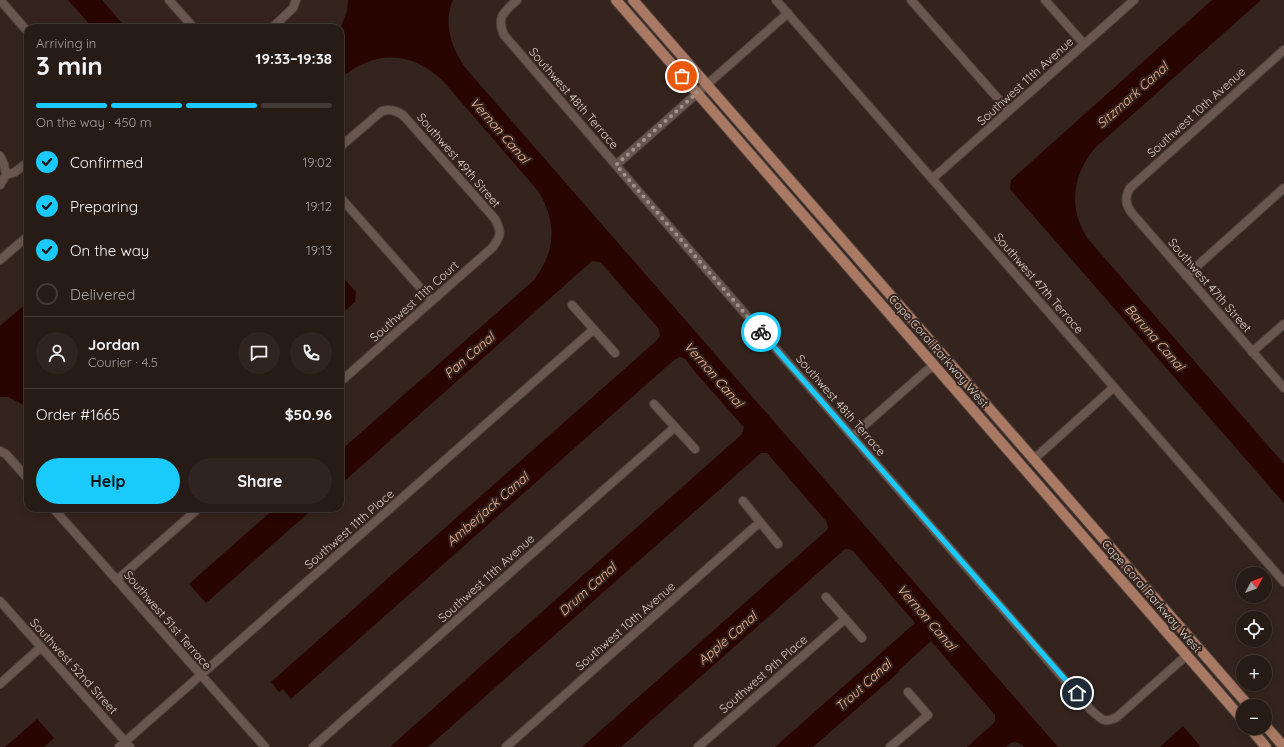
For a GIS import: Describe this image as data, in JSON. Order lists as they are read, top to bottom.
{
  "streets": {
    "main road": ["Cape Coral Parkway West"],
    "street": [
      "Southwest 11th Avenue",
      "Southwest 48th Terrace",
      "Southwest 10th Avenue",
      "Southwest 49th Street",
      "Southwest 47th Terrace",
      "Southwest 47th Street",
      "Southwest 11th Court",
      "Southwest 11th Place",
      "Southwest 51st Terrace",
      "Southwest 52nd Street",
      "Southwest 9th Place"
    ]
  },
  "crossings": [
    ["Southwest 11th Avenue", "Southwest 47th Terrace"],
    ["Southwest 48th Terrace", "Cape Coral Parkway West"],
    ["Southwest 10th Avenue", "Southwest 47th Street"],
    ["Southwest 49th Street", "Southwest 11th Court"],
    ["Southwest 11th Place", "Southwest 51st Terrace"],
    ["Southwest 11th Place", "Southwest 52nd Street"]
  ],
  "water": [
    "Sitzmark Canal",
    "Vernon Canal",
    "Baruna Canal",
    "Pan Canal",
    "Amberjack Canal",
    "Drum Canal",
    "Apple Canal",
    "Trout Canal"
  ],
  "north": "top right",
  "page": {
    "heading": ["3 min", "Arriving in", "19:33–19:38"],
    "panel": [
      "Jordan",
      "Courier · 4.5",
      "Order #1665",
      "$50.96"
    ],
    "bar": "On the way · 450 m",
    "list": [
      ["Confirmed", "19:02"],
      ["Preparing", "19:12"],
      ["On the way", "19:13"],
      "Delivered"
    ],
    "buttons": ["Help", "Share"],
    "map_buttons": ["+", "−"]
  }
}
